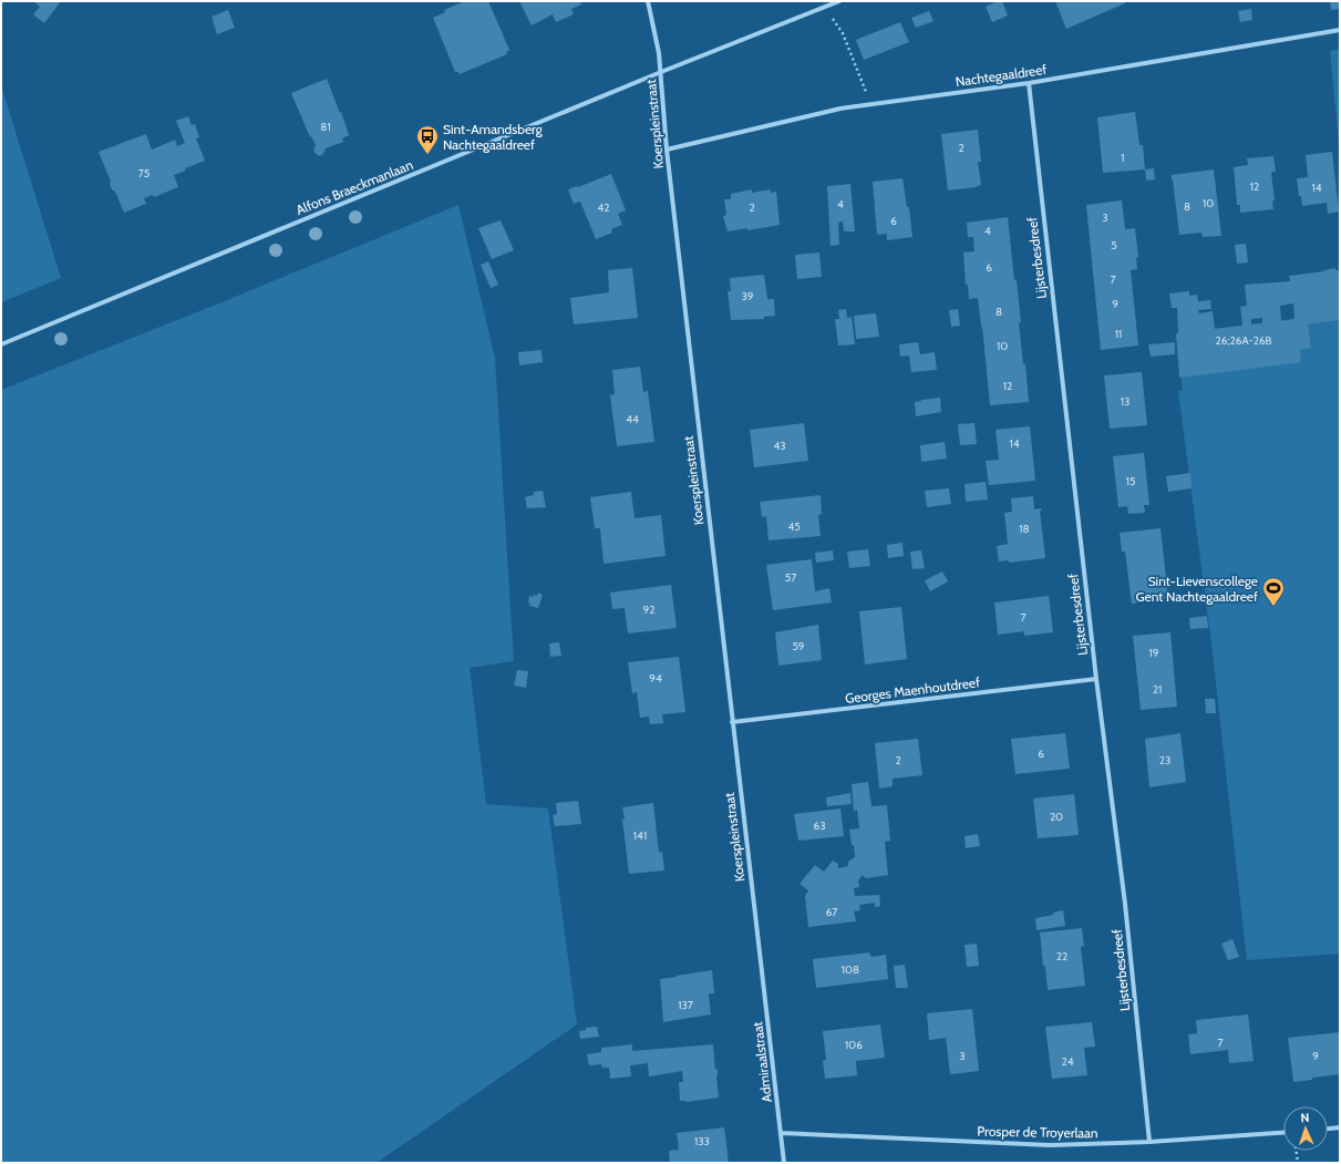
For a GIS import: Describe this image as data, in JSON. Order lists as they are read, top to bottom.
{
  "streets": {
    "street": [
      "Nachtegaaldreef",
      "Koerspleinstraat",
      "Alfons Braeckmanlaan",
      "Lijsterbesdreef",
      "Georges Maenhoutdreef",
      "Admiraalstraat",
      "Prosper de Troyerlaan"
    ]
  },
  "crossings": [
    ["Nachtegaaldreef", "Koerspleinstraat"],
    ["Nachtegaaldreef", "Lijsterbesdreef"],
    ["Koerspleinstraat", "Alfons Braeckmanlaan"],
    ["Koerspleinstraat", "Georges Maenhoutdreef"],
    ["Koerspleinstraat", "Admiraalstraat"],
    ["Lijsterbesdreef", "Georges Maenhoutdreef"],
    ["Lijsterbesdreef", "Prosper de Troyerlaan"],
    ["Admiraalstraat", "Prosper de Troyerlaan"]
  ],
  "places": {
    "bus stop": ["Sint-Amandsberg Nachtegaaldreef"],
    "sports": ["Sint-Lievenscollege Gent Nachtegaaldreef"]
  },
  "house_numbers": [
    "81",
    "2",
    "1",
    "75",
    "12",
    "14",
    "10",
    "4",
    "8",
    "42",
    "2",
    "3",
    "6",
    "4",
    "5",
    "6",
    "7",
    "39",
    "9",
    "8",
    "11",
    "26;26A-26B",
    "10",
    "12",
    "13",
    "44",
    "14",
    "43",
    "15",
    "45",
    "18",
    "57",
    "92",
    "7",
    "59",
    "19",
    "94",
    "21",
    "6",
    "2",
    "23",
    "20",
    "63",
    "141",
    "67",
    "22",
    "108",
    "137",
    "7",
    "106",
    "3",
    "9",
    "24",
    "133"
  ],
  "north": "top"
}
